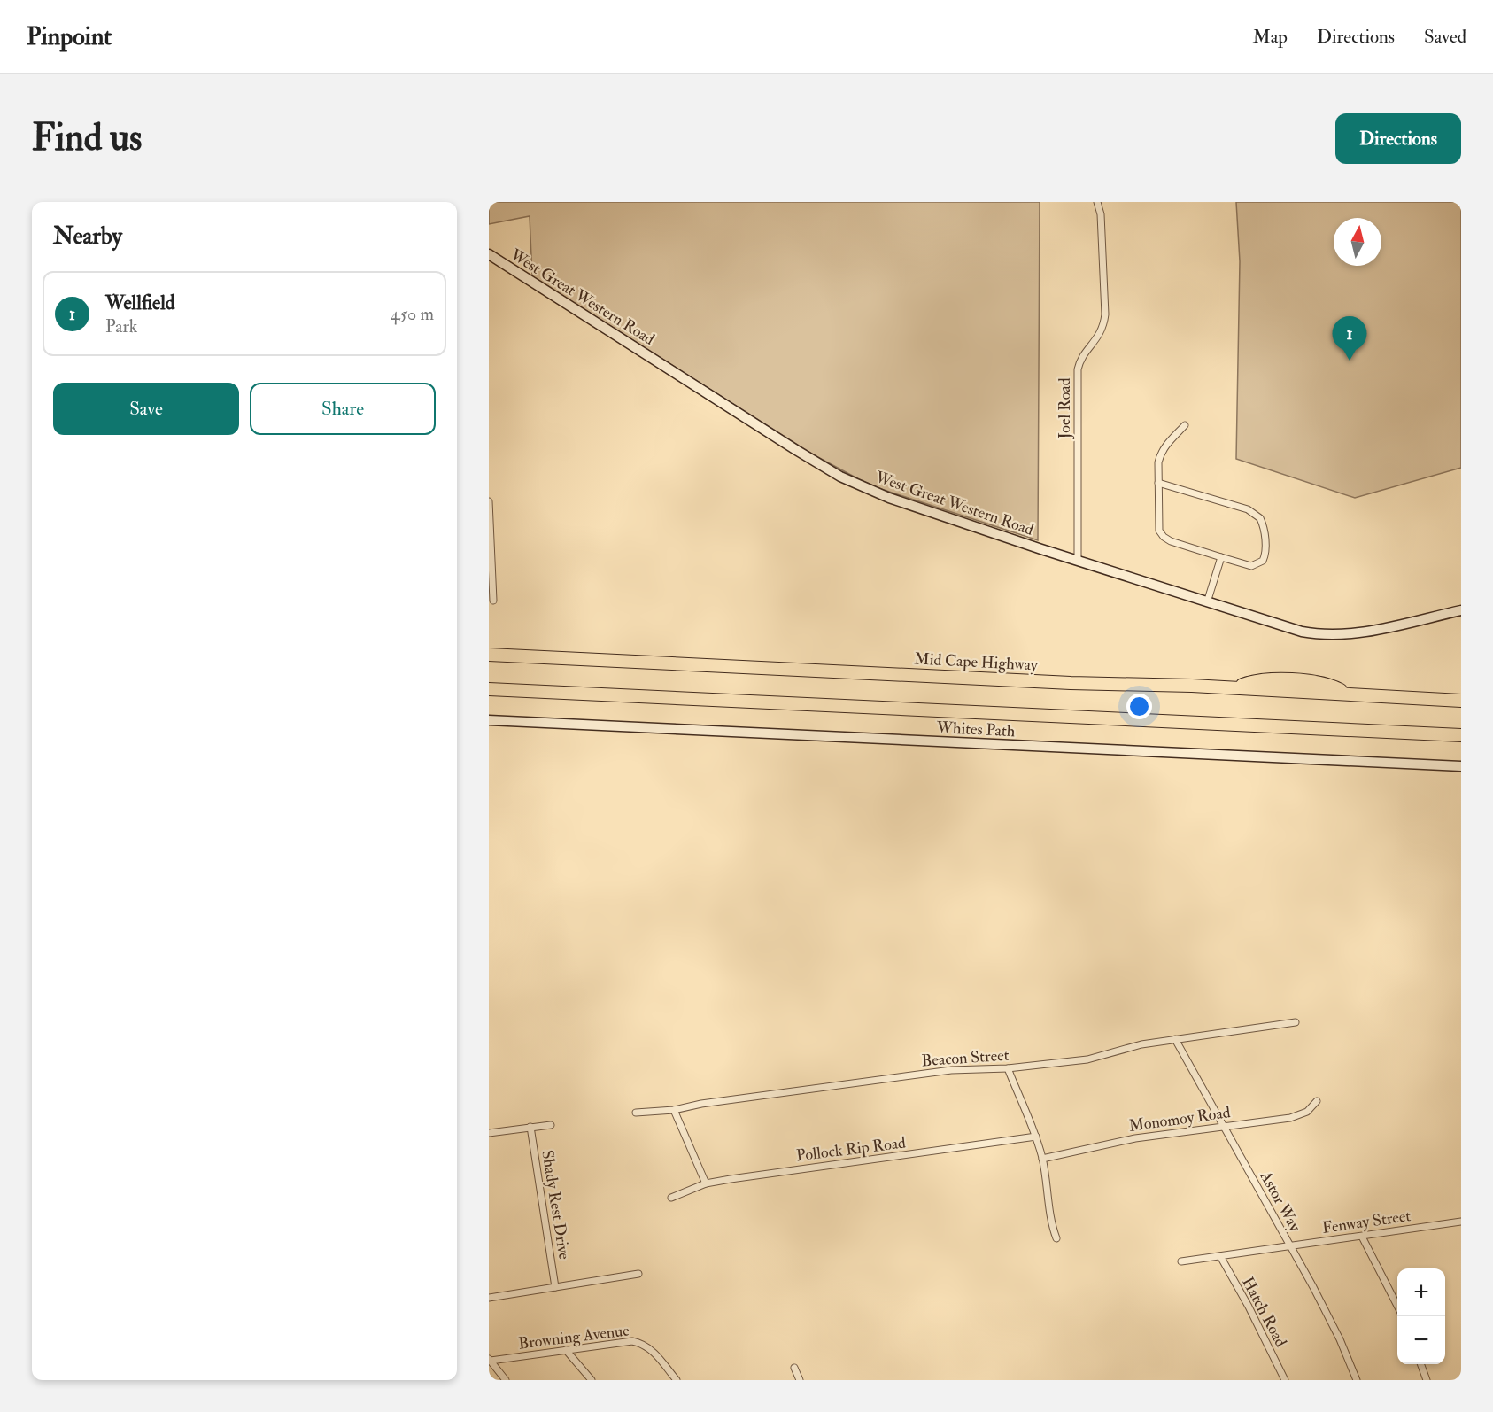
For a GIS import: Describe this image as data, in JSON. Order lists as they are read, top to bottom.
{
  "streets": {
    "highway": ["Mid Cape Highway"],
    "street": [
      "West Great Western Road",
      "Joel Road",
      "Whites Path",
      "Beacon Street",
      "Monomoy Road",
      "Pollock Rip Road",
      "Astor Way",
      "Shady Rest Drive",
      "Fenway Street",
      "Hatch Road",
      "Browning Avenue"
    ]
  },
  "crossings": [
    ["West Great Western Road", "Joel Road"],
    ["Beacon Street", "Astor Way"],
    ["Monomoy Road", "Astor Way"],
    ["Astor Way", "Fenway Street"],
    ["Fenway Street", "Hatch Road"]
  ],
  "north": "top",
  "page": {
    "header": "Pinpoint",
    "nav": ["Map", "Directions", "Saved"],
    "buttons": [
      "Directions",
      ["Save", "Share"]
    ],
    "title": "Find us",
    "heading": "Nearby",
    "list": [
      {
        "mark": "1",
        "name": "Wellfield",
        "note": "Park",
        "value": "450 m"
      }
    ],
    "pins": "1",
    "map_buttons": ["+", "−"]
  }
}
